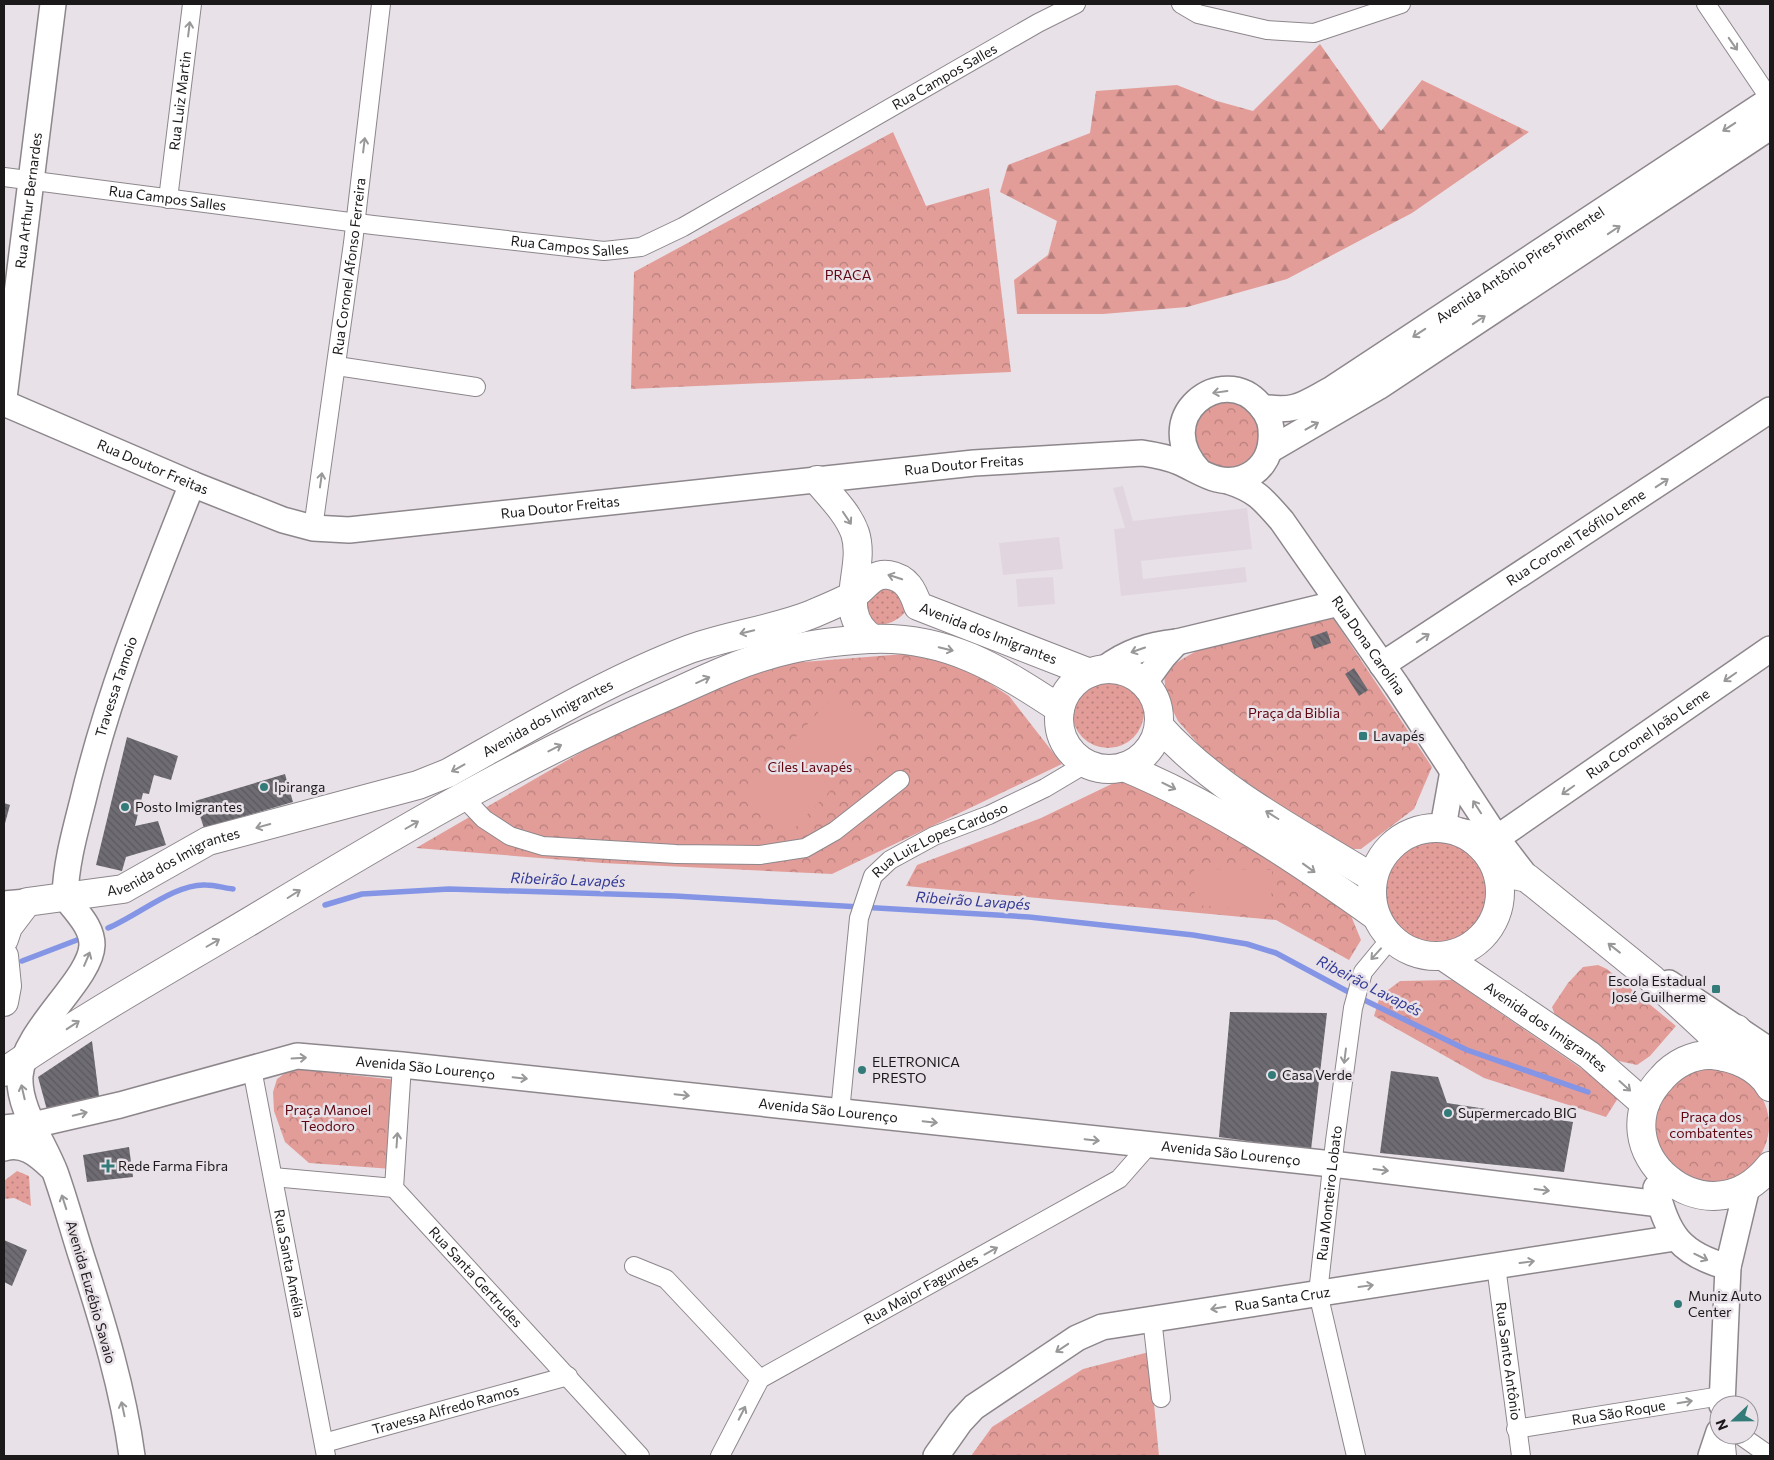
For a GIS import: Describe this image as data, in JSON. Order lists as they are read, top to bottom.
{
  "streets": {
    "main road": ["Avenida dos Imigrantes"],
    "street": [
      "Rua Campos Salles",
      "Rua Luiz Martin",
      "Rua Arthur Bernardes",
      "Rua Coronel Afonso Ferreira",
      "Avenida Antônio Pires Pimentel",
      "Rua Doutor Freitas",
      "Rua Coronel Teófilo Leme",
      "Rua Dona Carolina",
      "Travessa Tamoio",
      "Rua Coronel João Leme",
      "Rua Luiz Lopes Cardoso",
      "Avenida São Lourenço",
      "Rua Monteiro Lobato",
      "Rua Santa Amélia",
      "Rua Santa Gertrudes",
      "Rua Major Fagundes",
      "Avenida Euzébio Savaio",
      "Rua Santa Cruz",
      "Rua Santo Antônio",
      "Travessa Alfredo Ramos",
      "Rua São Roque"
    ]
  },
  "crossings": [
    ["Rua Campos Salles", "Rua Luiz Martin"],
    ["Rua Campos Salles", "Rua Arthur Bernardes"],
    ["Rua Campos Salles", "Rua Coronel Afonso Ferreira"],
    ["Rua Coronel Afonso Ferreira", "Rua Doutor Freitas"],
    ["Avenida Antônio Pires Pimentel", "Rua Doutor Freitas"],
    ["Avenida Antônio Pires Pimentel", "Rua Dona Carolina"],
    ["Rua Doutor Freitas", "Rua Dona Carolina"],
    ["Rua Doutor Freitas", "Travessa Tamoio"],
    ["Rua Coronel Teófilo Leme", "Rua Dona Carolina"],
    ["Avenida dos Imigrantes", "Rua Dona Carolina"],
    ["Avenida dos Imigrantes", "Travessa Tamoio"],
    ["Avenida dos Imigrantes", "Rua Coronel João Leme"],
    ["Avenida dos Imigrantes", "Rua Luiz Lopes Cardoso"],
    ["Avenida dos Imigrantes", "Rua Monteiro Lobato"],
    ["Avenida dos Imigrantes", "Avenida Euzébio Savaio"],
    ["Rua Dona Carolina", "Rua Coronel João Leme"],
    ["Rua Dona Carolina", "Rua Monteiro Lobato"],
    ["Rua Coronel João Leme", "Rua Monteiro Lobato"],
    ["Rua Luiz Lopes Cardoso", "Avenida São Lourenço"],
    ["Avenida São Lourenço", "Rua Monteiro Lobato"],
    ["Avenida São Lourenço", "Rua Santa Amélia"],
    ["Avenida São Lourenço", "Rua Major Fagundes"],
    ["Avenida São Lourenço", "Avenida Euzébio Savaio"],
    ["Rua Monteiro Lobato", "Rua Santa Cruz"],
    ["Rua Santa Amélia", "Travessa Alfredo Ramos"],
    ["Rua Santa Gertrudes", "Travessa Alfredo Ramos"],
    ["Rua Santa Cruz", "Rua Santo Antônio"],
    ["Rua Santo Antônio", "Rua São Roque"]
  ],
  "one_way": [
    "Rua Luiz Martin",
    "Rua Coronel Afonso Ferreira",
    "Rua Coronel Teófilo Leme",
    "Rua Coronel João Leme",
    "Avenida São Lourenço",
    "Rua Monteiro Lobato",
    "Rua Major Fagundes",
    "Avenida Euzébio Savaio",
    "Rua São Roque"
  ],
  "water": ["Ribeirão Lavapés"],
  "parks": [
    "PRACA",
    "Praça da Biblia",
    "Cíles Lavapés",
    "Praça Manoel Teodoro",
    "Praça dos combatentes"
  ],
  "places": {
    "transit": ["Lavapés", "Escola Estadual José Guilherme"],
    "other": [
      "Ipiranga",
      "Posto Imigrantes",
      "ELETRONICA PRESTO",
      "Casa Verde",
      "Supermercado BIG",
      "Muniz Auto Center"
    ],
    "health": ["Rede Farma Fibra"]
  },
  "north": "left"
}
